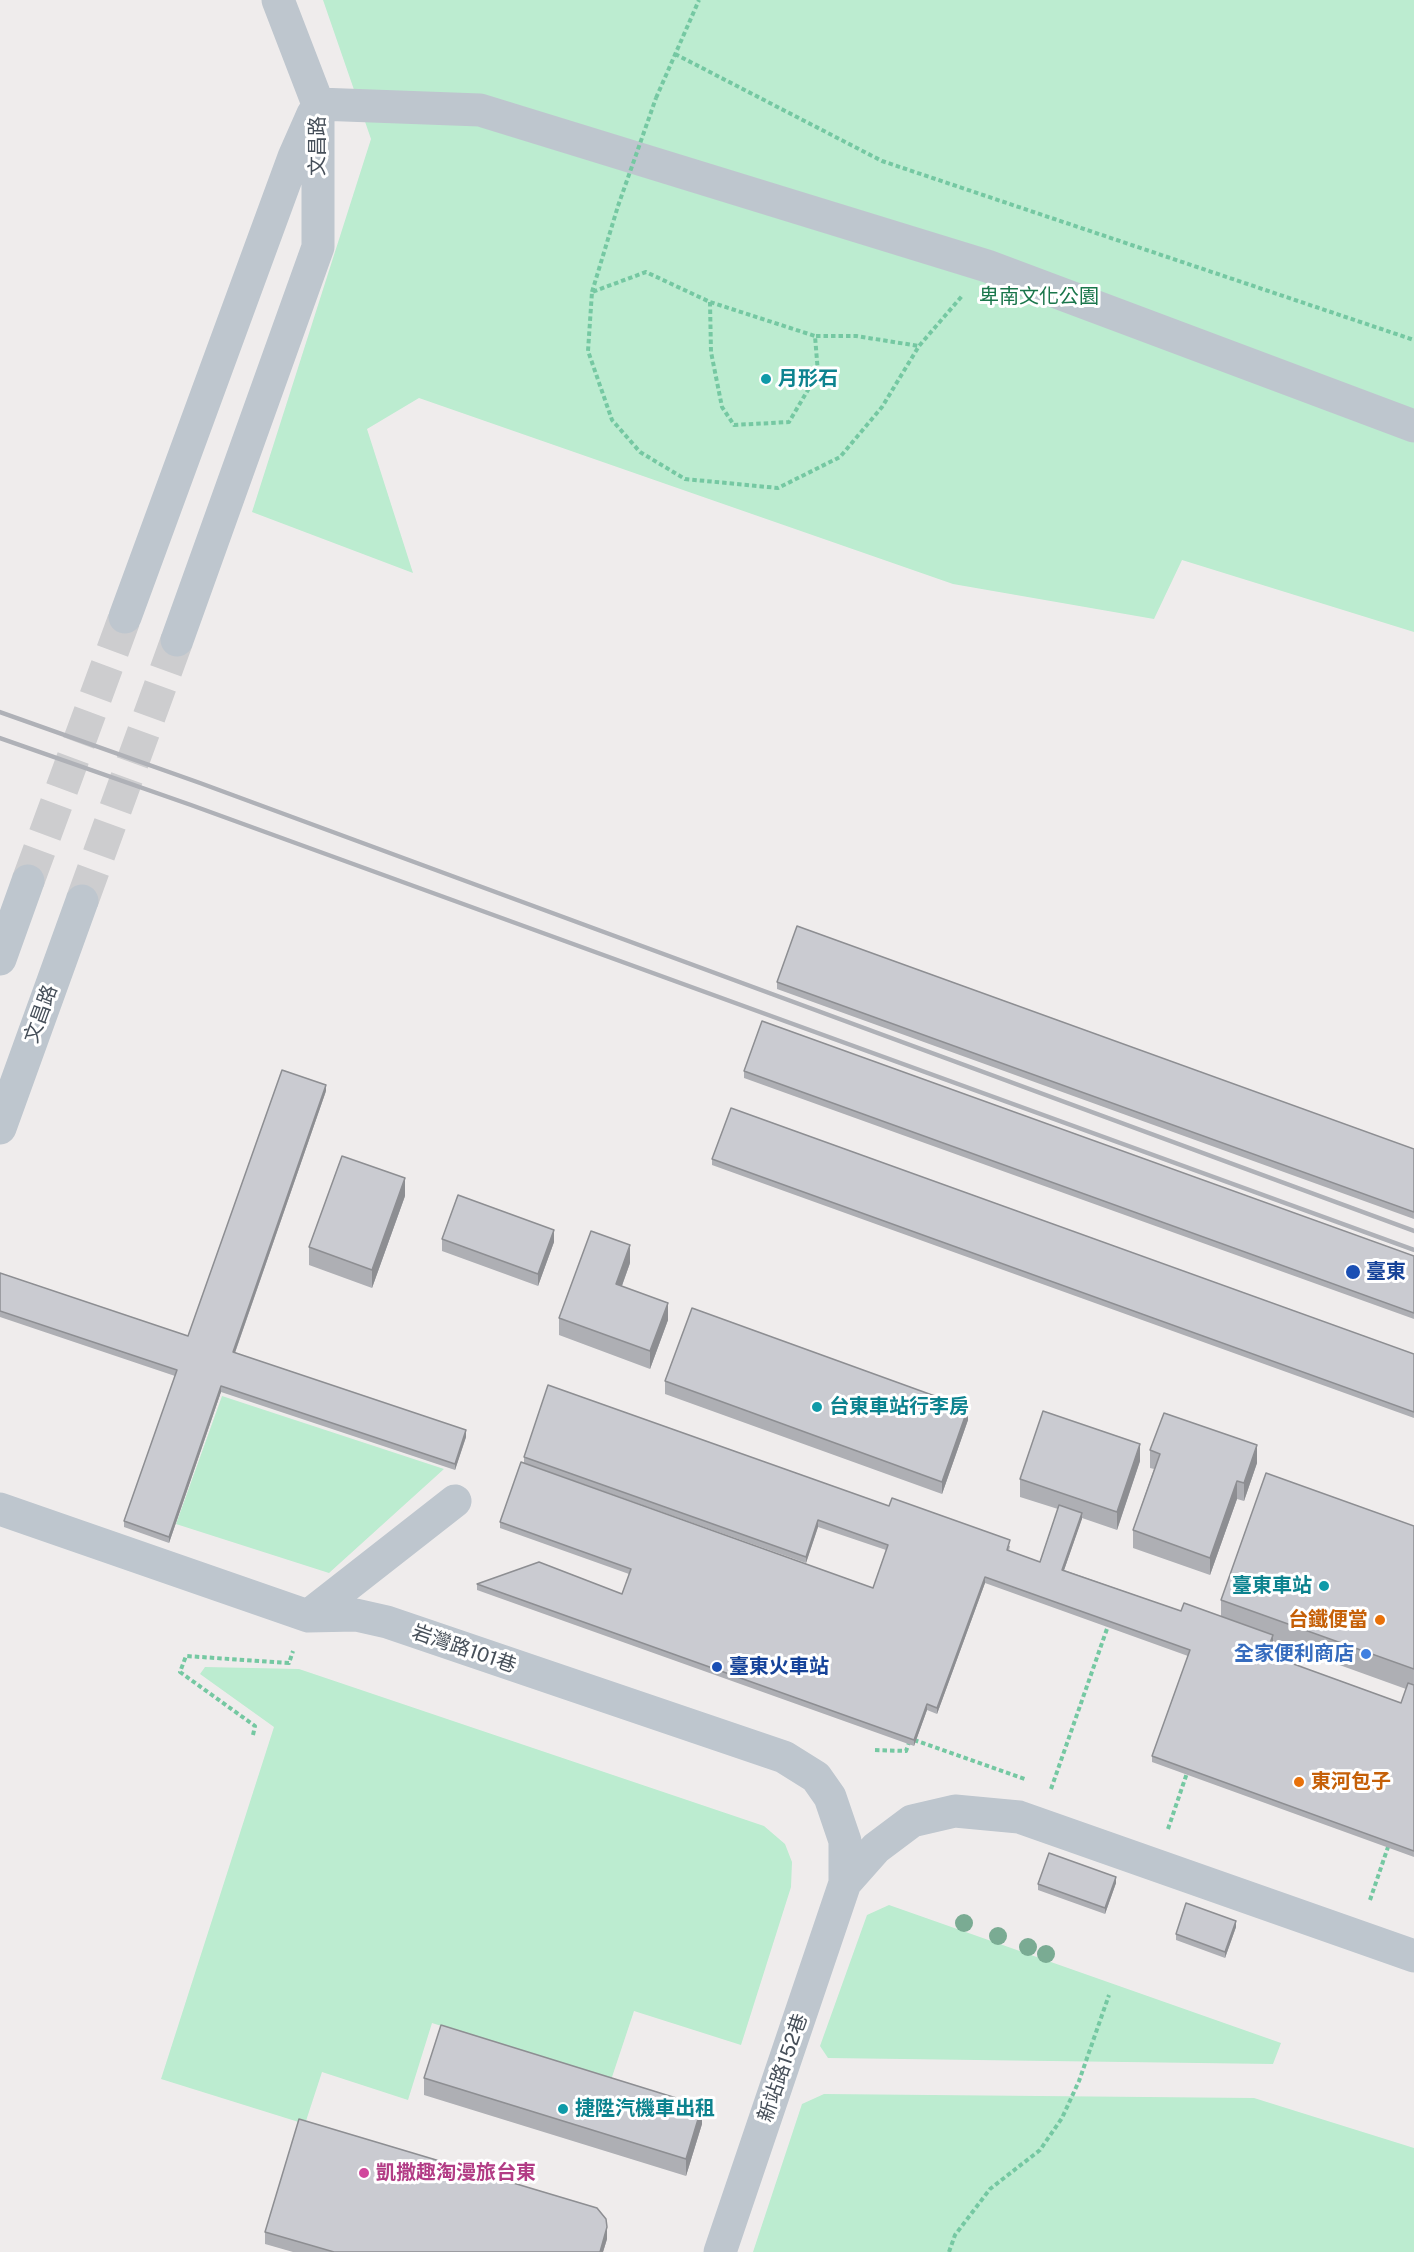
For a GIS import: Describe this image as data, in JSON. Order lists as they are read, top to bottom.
{
  "streets": {
    "street": ["文昌路", "岩灣路101巷", "新站路152巷"]
  },
  "crossings": [
    ["岩灣路101巷", "新站路152巷"]
  ],
  "parks": ["卑南文化公園"],
  "places": [
    "月形石",
    "臺東",
    "台東車站行李房",
    "臺東車站",
    "台鐵便當",
    "全家便利商店",
    "臺東火車站",
    "東河包子",
    "捷陞汽機車出租",
    "凱撒趣淘漫旅台東"
  ]
}
